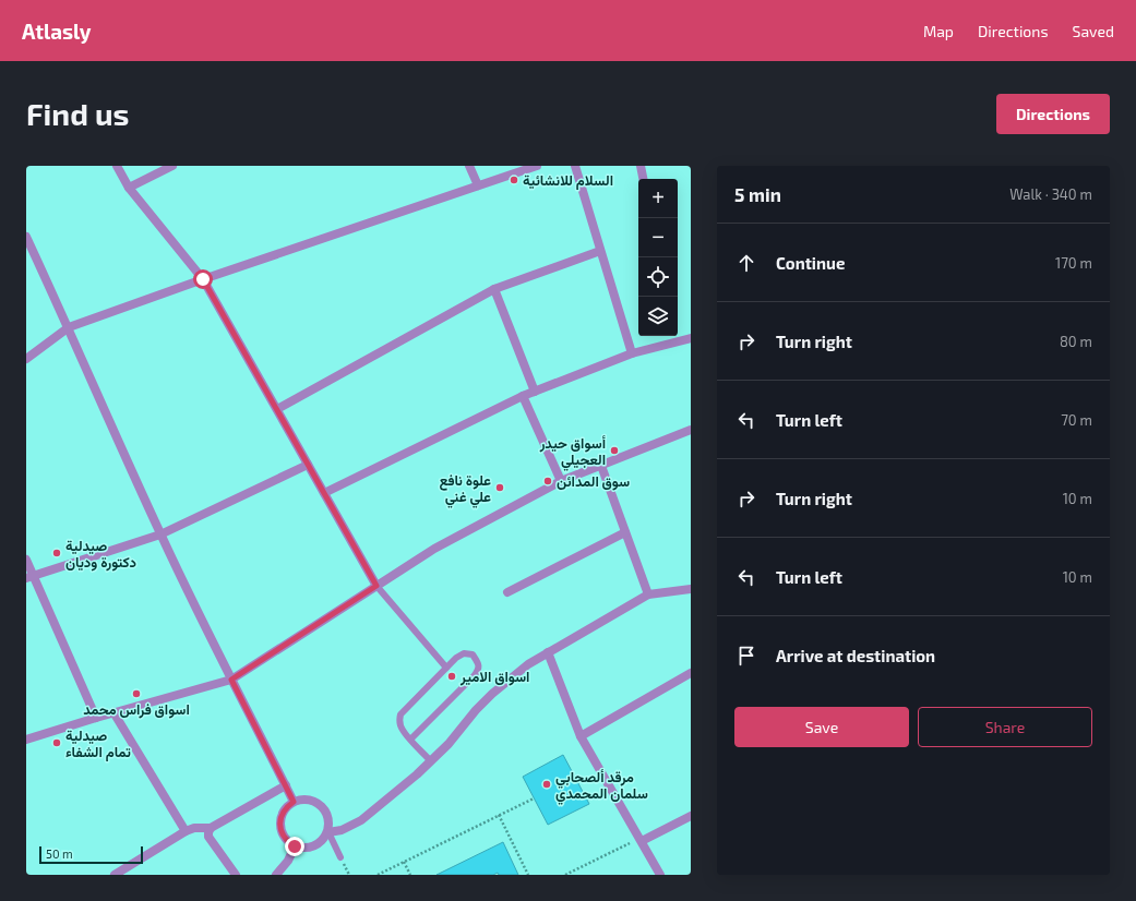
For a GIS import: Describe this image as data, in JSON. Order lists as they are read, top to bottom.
{
  "places": [
    "السلام للانشائية",
    "أسواق حيدر العجيلي",
    "سوق المدائن",
    "علوة نافع علي غني",
    "صيدلية دكتورة وديان",
    "اسواق الامير",
    "اسواق فراس محمد",
    "صيدلية تمام الشفاء",
    "مرقد ألصحابي سلمان المحمدي"
  ],
  "scale_bar": "50 m",
  "page": {
    "header": "Atlasly",
    "nav": ["Map", "Directions", "Saved"],
    "buttons": [
      "Directions",
      ["Save", "Share"]
    ],
    "title": "Find us",
    "heading": ["5 min", "Walk · 340 m"],
    "map_buttons": ["+", "−"],
    "list": [
      ["Continue", "170 m"],
      ["Turn right", "80 m"],
      ["Turn left", "70 m"],
      ["Turn right", "10 m"],
      ["Turn left", "10 m"],
      "Arrive at destination"
    ],
    "scale": "50 m"
  }
}
